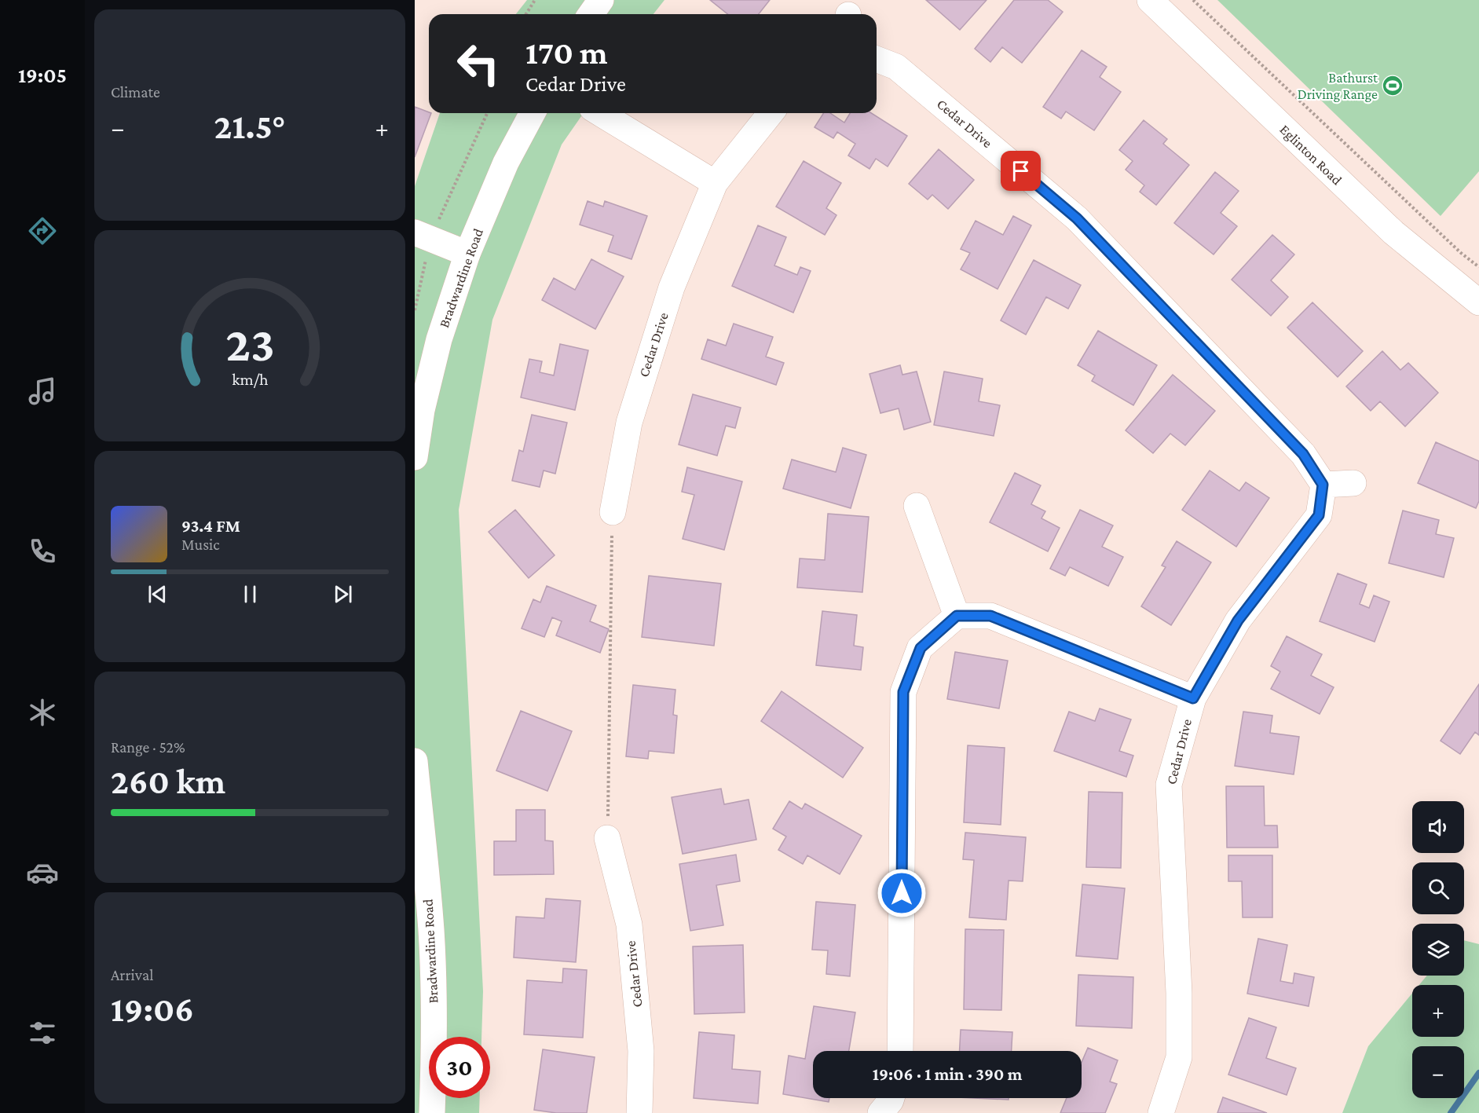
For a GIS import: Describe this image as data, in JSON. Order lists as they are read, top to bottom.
{
  "streets": {
    "street": ["Cedar Drive", "Eglinton Road", "Bradwardine Road"]
  },
  "places": {
    "sports": ["Bathurst Driving Range"]
  },
  "page": {
    "tabs": "19:05",
    "tile": [
      "Climate",
      ["Range · 52%", "260 km"],
      ["Arrival", "19:06"]
    ],
    "turn": ["170 m", "Cedar Drive"],
    "heat": ["−", "21.5°", "+"],
    "song": ["93.4 FM", "Music"],
    "map_buttons": ["+", "−"],
    "limit": "30",
    "trip": "19:06 · 1 min · 390 m",
    "gauge": ["23", "km/h"]
  }
}
